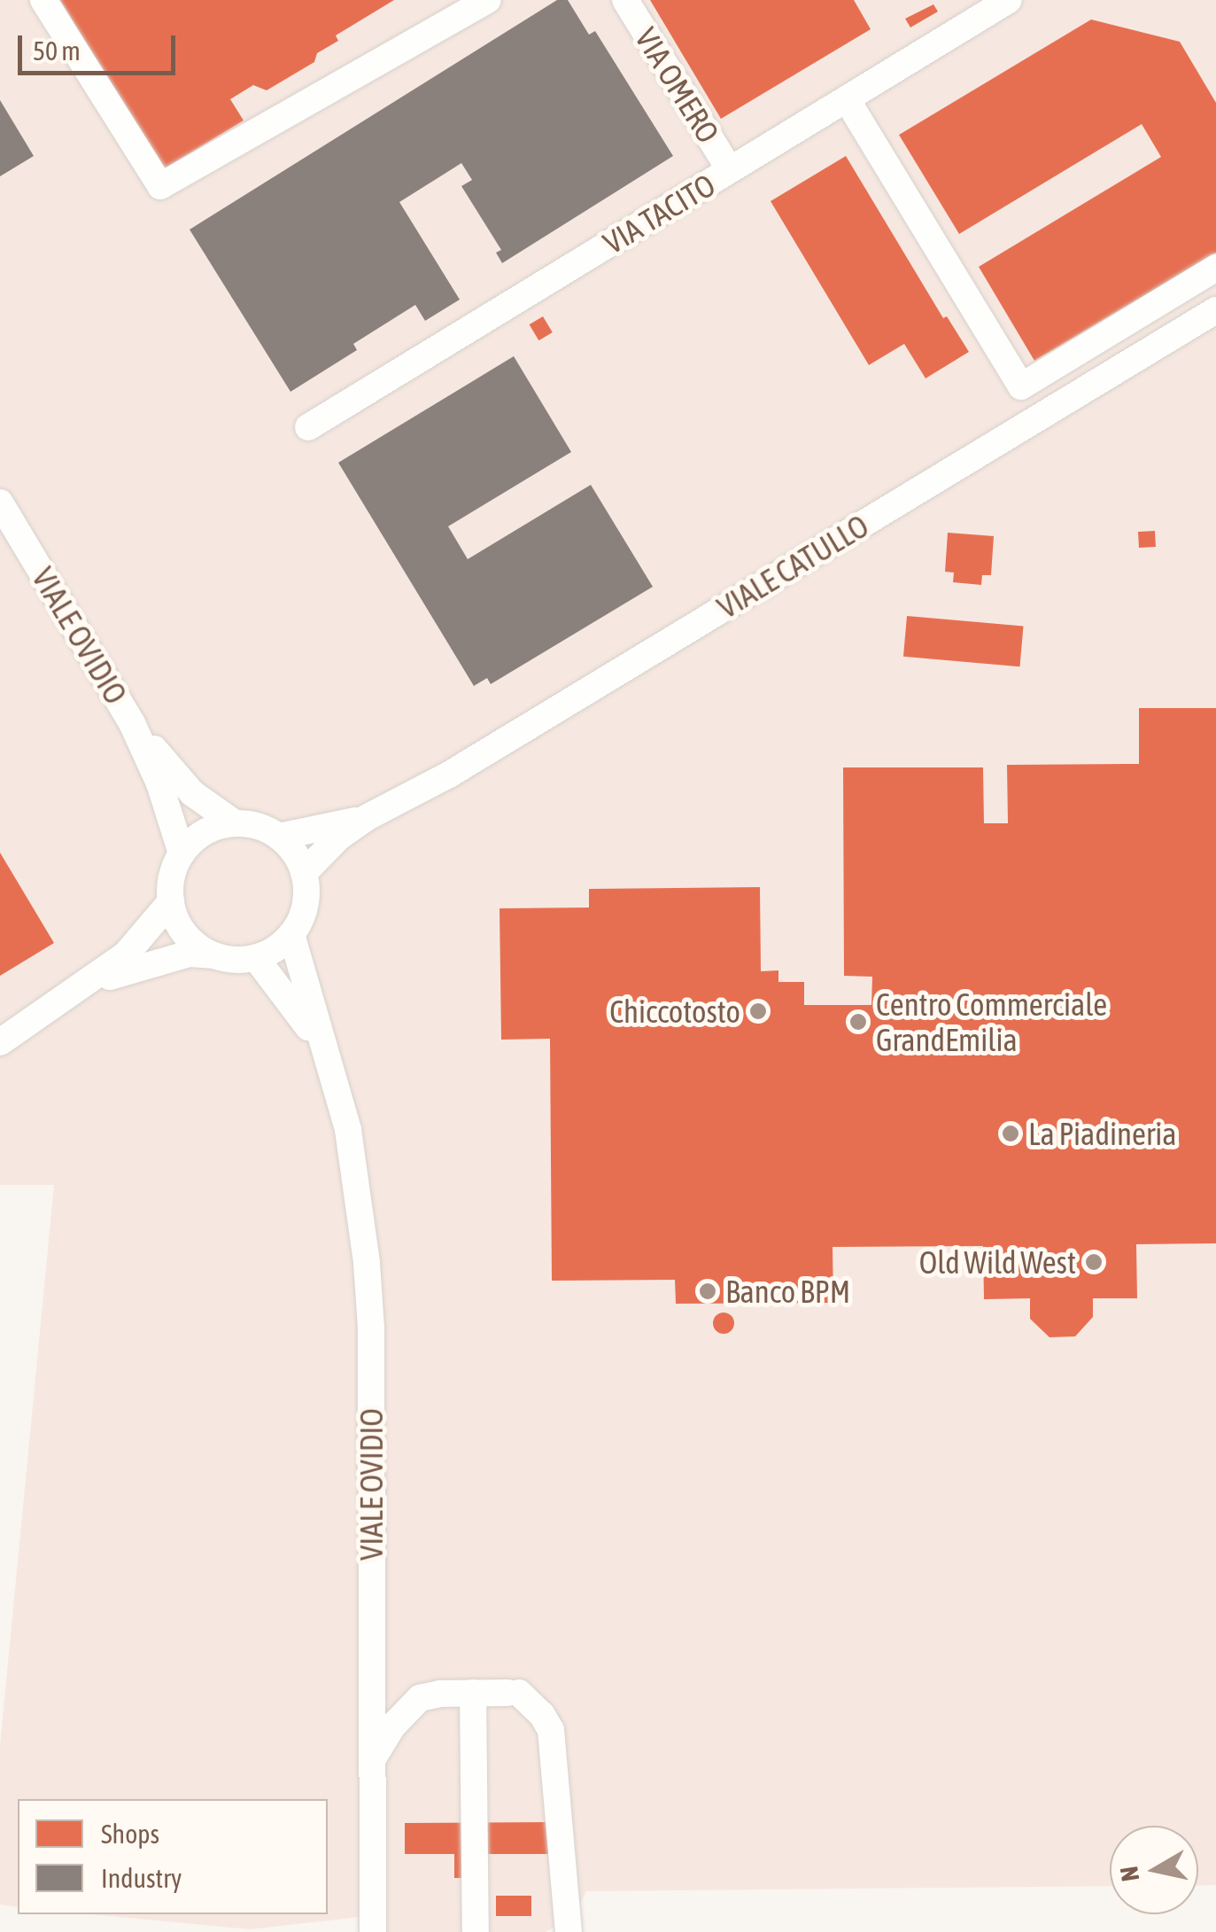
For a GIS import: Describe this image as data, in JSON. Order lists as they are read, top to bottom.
{
  "streets": {
    "street": [
      "VIA OMERO",
      "VIA TACITO",
      "VIALE CATULLO",
      "VIALE OVIDIO"
    ]
  },
  "crossings": [
    ["VIA OMERO", "VIA TACITO"],
    ["VIALE CATULLO", "VIALE OVIDIO"]
  ],
  "places": [
    "Chiccotosto",
    "Centro Commerciale GrandEmilia",
    "La Piadineria",
    "Old Wild West",
    "Banco BPM"
  ],
  "legend": ["Shops", "Industry"],
  "scale_bar": "50 m",
  "north": "left"
}
